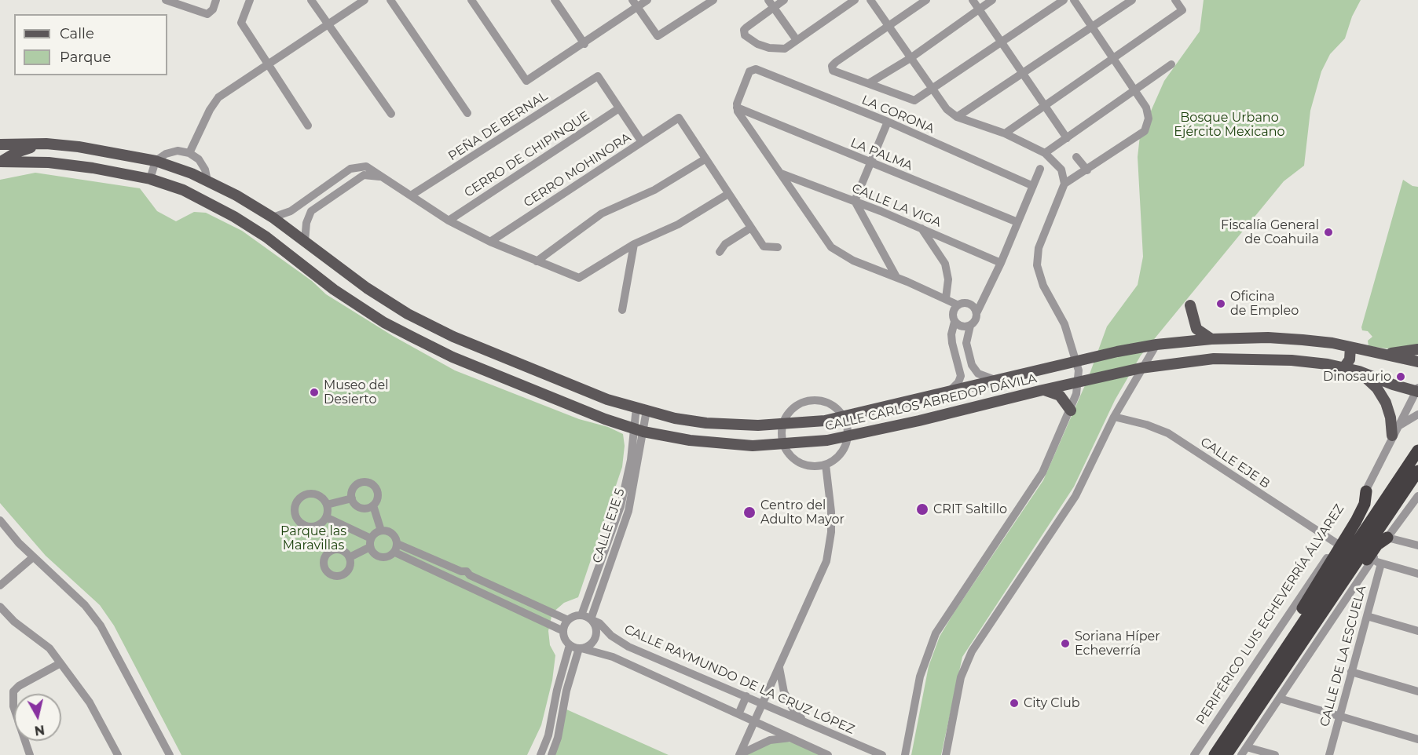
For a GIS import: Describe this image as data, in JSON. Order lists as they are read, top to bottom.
{
  "streets": {
    "main road": ["CALLE CARLOS ABREDOP DÁVILA"],
    "street": [
      "LA CORONA",
      "PEÑA DE BERNAL",
      "CERRO DE CHIPINQUE",
      "LA PALMA",
      "CERRO MOHINORA",
      "CALLE LA VIGA",
      "CALLE EJE B",
      "CALLE EJE 5",
      "PERIFÉRICO LUIS ECHEVERRÍA ÁLVAREZ",
      "CALLE DE LA ESCUELA",
      "CALLE RAYMUNDO DE LA CRUZ LÓPEZ"
    ]
  },
  "crossings": [
    ["LA CORONA", "LA PALMA"],
    ["PEÑA DE BERNAL", "CERRO DE CHIPINQUE"],
    ["CALLE CARLOS ABREDOP DÁVILA", "CALLE EJE 5"],
    ["CALLE CARLOS ABREDOP DÁVILA", "PERIFÉRICO LUIS ECHEVERRÍA ÁLVAREZ"],
    ["CALLE EJE B", "PERIFÉRICO LUIS ECHEVERRÍA ÁLVAREZ"],
    ["CALLE EJE 5", "CALLE RAYMUNDO DE LA CRUZ LÓPEZ"]
  ],
  "parks": ["Bosque Urbano Ejército Mexicano", "Parque las Maravillas"],
  "places": [
    "Fiscalía General de Coahuila",
    "Oficina de Empleo",
    "Dinosaurio",
    "Museo del Desierto",
    "CRIT Saltillo",
    "Centro del Adulto Mayor",
    "Soriana Híper Echeverría",
    "City Club"
  ],
  "legend": ["Calle", "Parque"],
  "north": "bottom"
}
